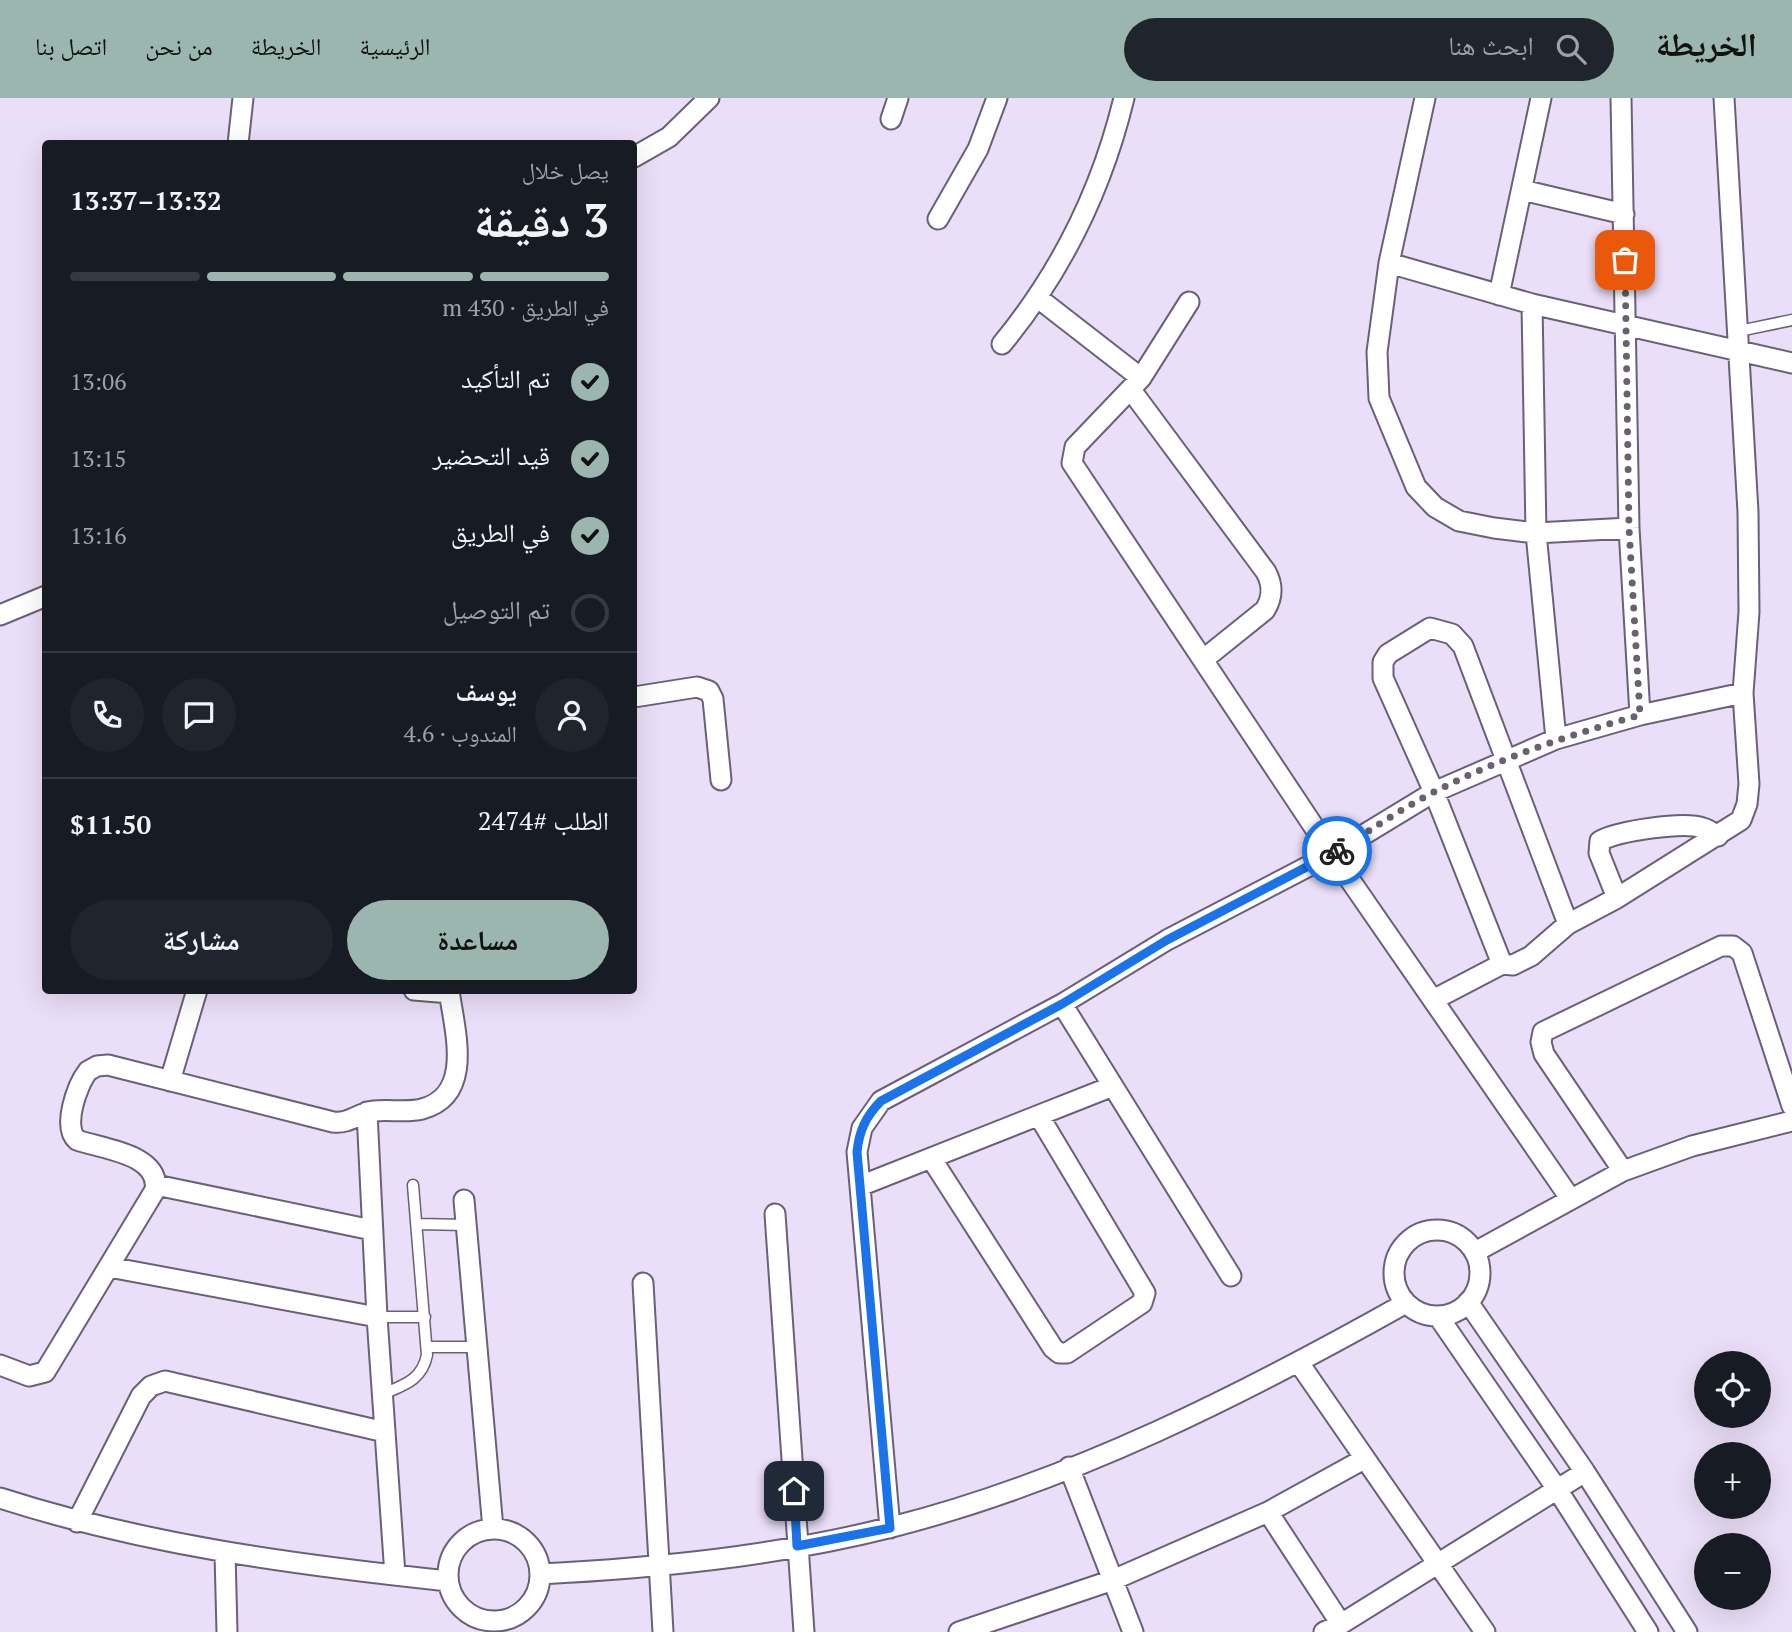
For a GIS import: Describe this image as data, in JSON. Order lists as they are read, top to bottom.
{
  "page": {
    "header": "الخريطة",
    "search": "ابحث هنا",
    "nav": [
      "الرئيسية",
      "الخريطة",
      "من نحن",
      "اتصل بنا"
    ],
    "heading": ["3 دقيقة", "يصل خلال", "13:32–13:37"],
    "panel": [
      "يوسف",
      "المندوب · 4.6",
      "الطلب #2474",
      "$11.50"
    ],
    "bar": "في الطريق · 430 m",
    "list": [
      ["تم التأكيد", "13:06"],
      ["قيد التحضير", "13:15"],
      ["في الطريق", "13:16"],
      "تم التوصيل"
    ],
    "buttons": ["مساعدة", "مشاركة"],
    "map_buttons": ["+", "−"]
  }
}
